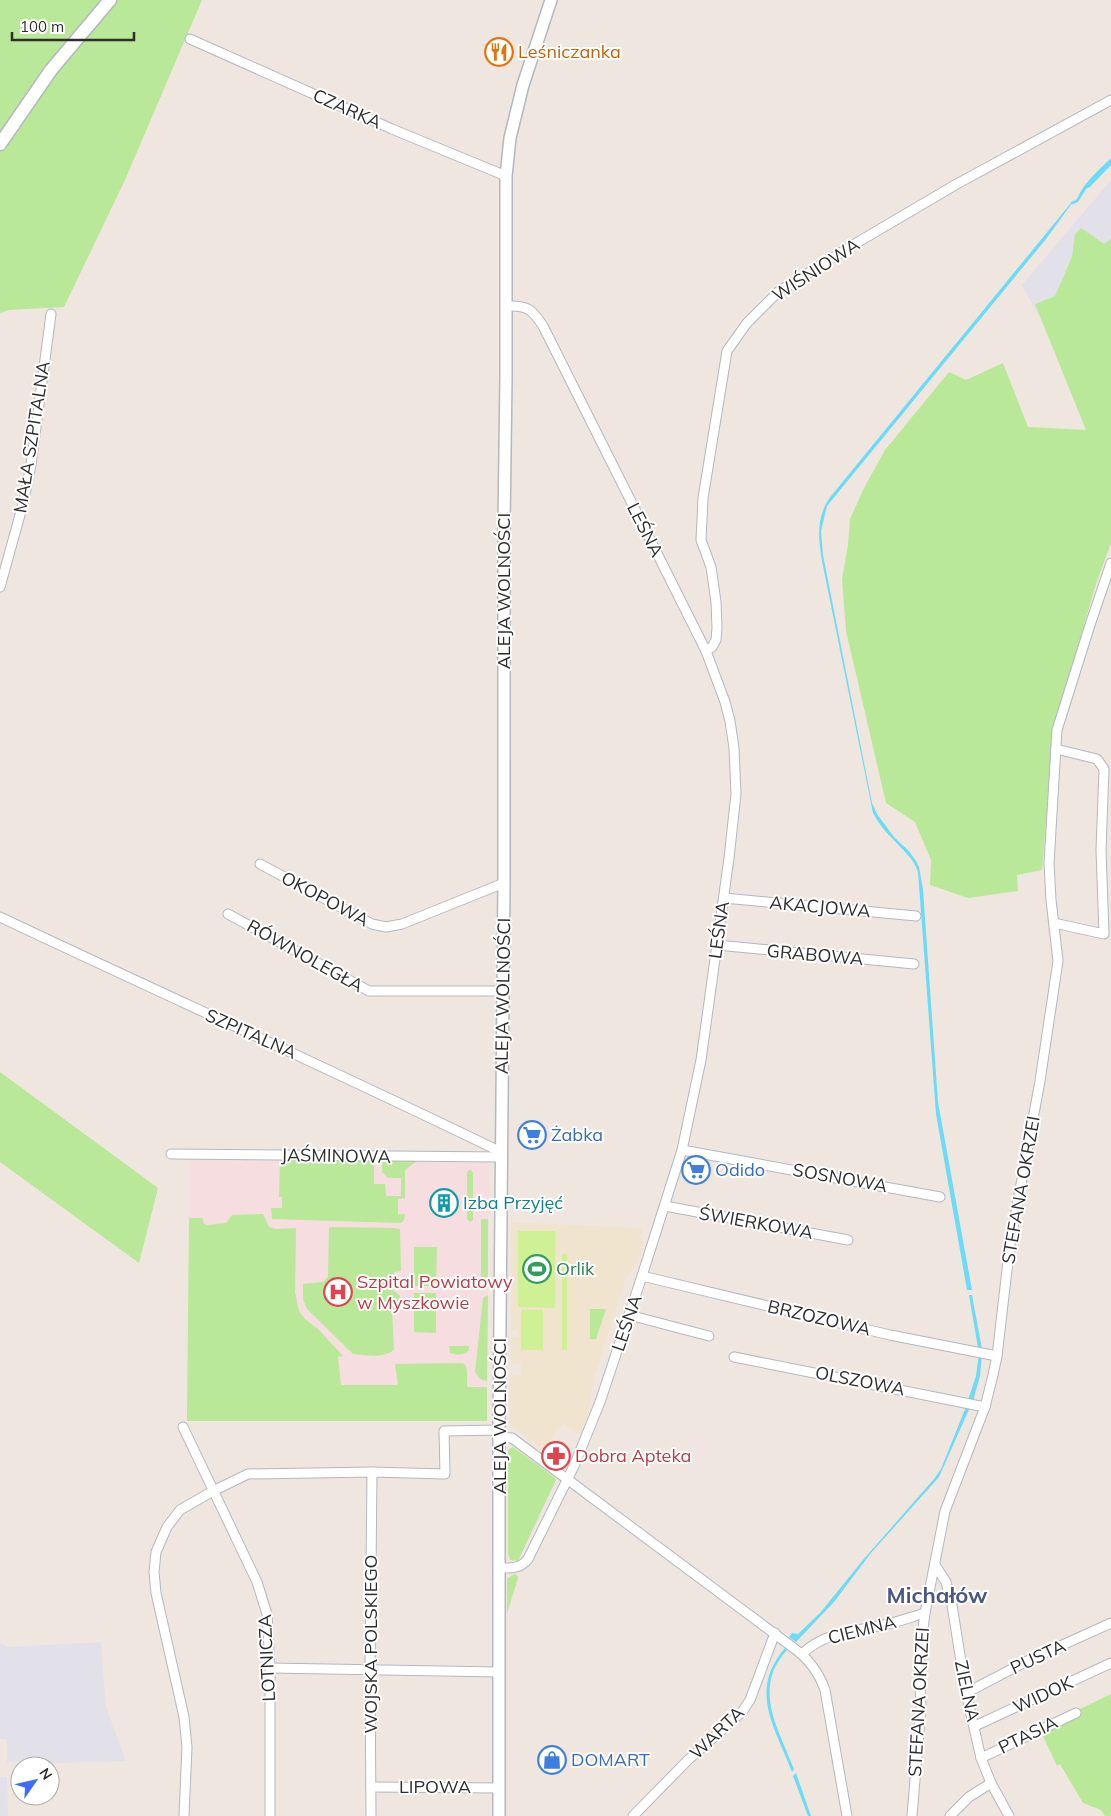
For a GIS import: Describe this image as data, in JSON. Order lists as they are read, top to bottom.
{
  "streets": {
    "street": [
      "CZARKA",
      "WIŚNIOWA",
      "MAŁA SZPITALNA",
      "LEŚNA",
      "ALEJA WOLNOŚCI",
      "OKOPOWA",
      "AKACJOWA",
      "GRABOWA",
      "RÓWNOLEGŁA",
      "SZPITALNA",
      "JAŚMINOWA",
      "SOSNOWA",
      "STEFANA OKRZEI",
      "ŚWIERKOWA",
      "BRZOZOWA",
      "OLSZOWA",
      "CIEMNA",
      "WOJSKA POLSKIEGO",
      "PUSTA",
      "LOTNICZA",
      "ZIELNA",
      "WIDOK",
      "WARTA",
      "PTASIA",
      "LIPOWA"
    ]
  },
  "crossings": [
    ["CZARKA", "ALEJA WOLNOŚCI"],
    ["WIŚNIOWA", "LEŚNA"],
    ["LEŚNA", "ALEJA WOLNOŚCI"],
    ["LEŚNA", "AKACJOWA"],
    ["LEŚNA", "GRABOWA"],
    ["LEŚNA", "SOSNOWA"],
    ["LEŚNA", "ŚWIERKOWA"],
    ["LEŚNA", "BRZOZOWA"],
    ["ALEJA WOLNOŚCI", "OKOPOWA"],
    ["ALEJA WOLNOŚCI", "RÓWNOLEGŁA"],
    ["ALEJA WOLNOŚCI", "SZPITALNA"],
    ["ALEJA WOLNOŚCI", "JAŚMINOWA"],
    ["ALEJA WOLNOŚCI", "LIPOWA"],
    ["SZPITALNA", "JAŚMINOWA"],
    ["STEFANA OKRZEI", "BRZOZOWA"],
    ["STEFANA OKRZEI", "OLSZOWA"],
    ["STEFANA OKRZEI", "CIEMNA"],
    ["STEFANA OKRZEI", "ZIELNA"],
    ["WOJSKA POLSKIEGO", "LIPOWA"],
    ["PUSTA", "ZIELNA"],
    ["ZIELNA", "WIDOK"],
    ["ZIELNA", "PTASIA"]
  ],
  "districts": ["Michałów"],
  "places": {
    "restaurant": ["Leśniczanka"],
    "supermarket": ["Żabka", "Odido"],
    "building": ["Izba Przyjęć"],
    "sports": ["Orlik"],
    "hospital": ["Szpital Powiatowy w Myszkowie"],
    "pharmacy": ["Dobra Apteka"],
    "shop": ["DOMART"]
  },
  "scale_bar": "100 m",
  "north": "top right"
}
